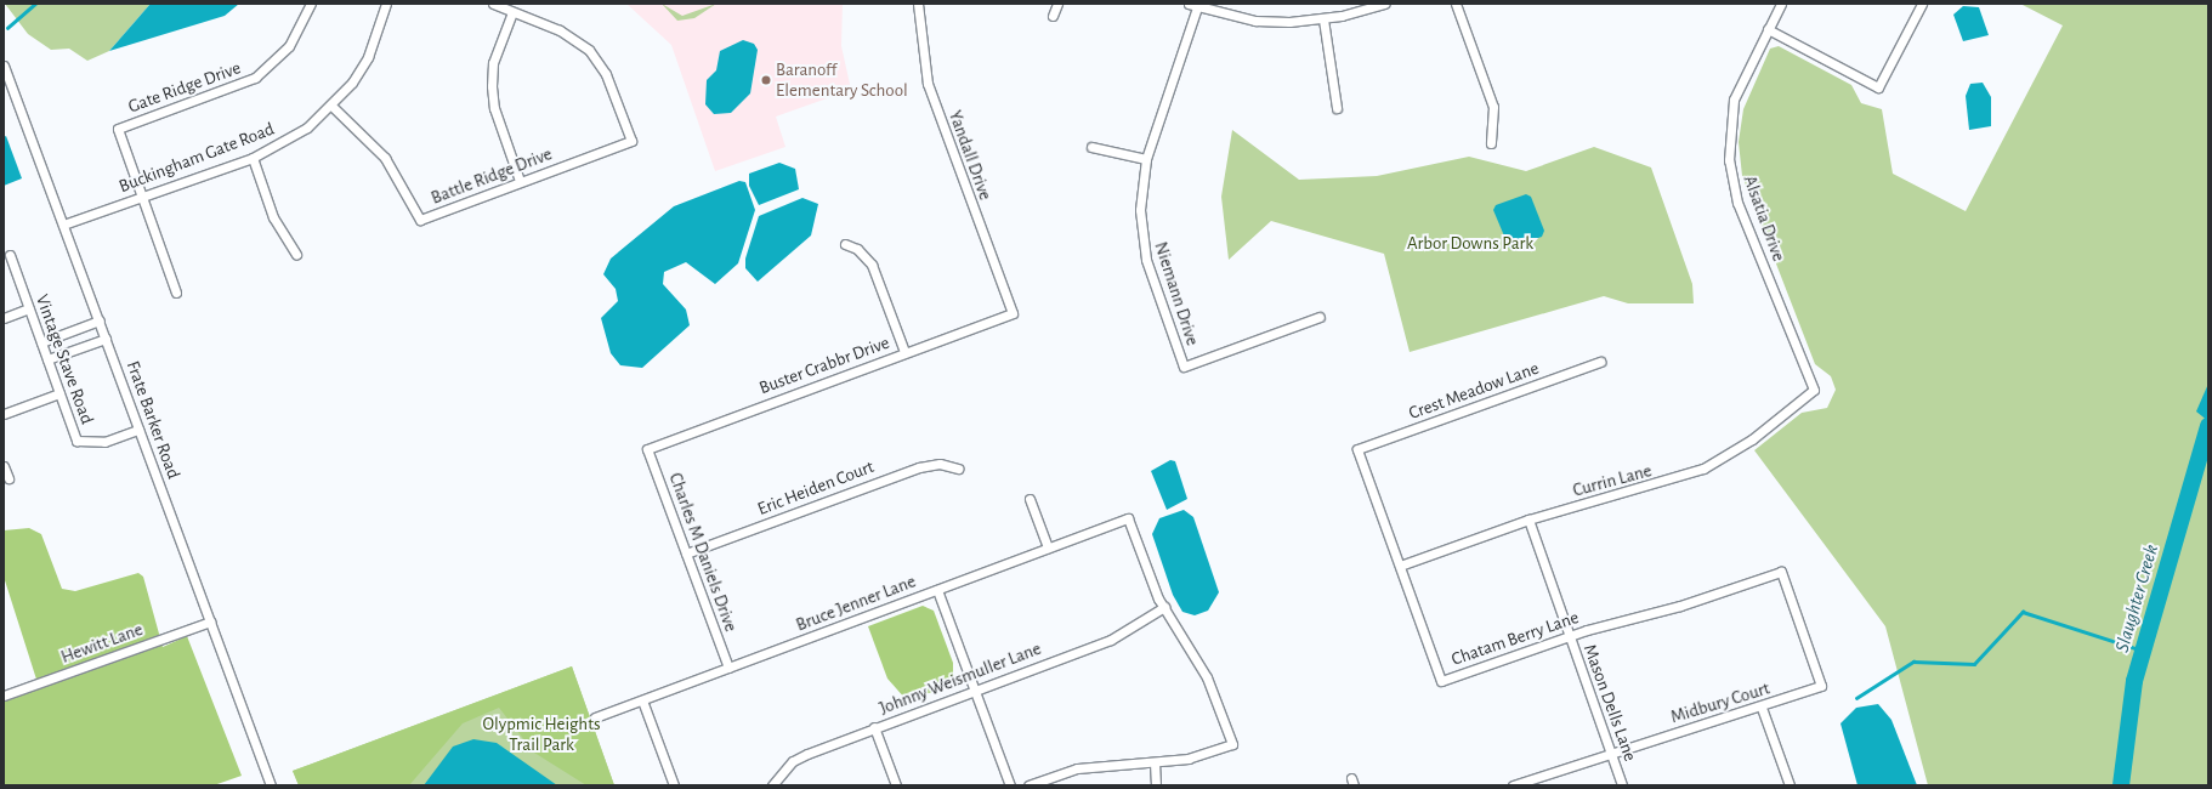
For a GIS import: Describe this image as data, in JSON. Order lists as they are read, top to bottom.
{
  "streets": {
    "street": [
      "Gate Ridge Drive",
      "Yandall Drive",
      "Buckingham Gate Road",
      "Battle Ridge Drive",
      "Alsatia Drive",
      "Niemann Drive",
      "Vintage Stave Road",
      "Buster Crabbr Drive",
      "Crest Meadow Lane",
      "Frate Barker Road",
      "Currin Lane",
      "Eric Heiden Court",
      "Charles M Daniels Drive",
      "Bruce Jenner Lane",
      "Chatam Berry Lane",
      "Hewitt Lane",
      "Johnny Weismuller Lane",
      "Mason Dells Lane",
      "Midbury Court"
    ]
  },
  "crossings": [
    ["Gate Ridge Drive", "Buckingham Gate Road"],
    ["Yandall Drive", "Buster Crabbr Drive"],
    ["Buckingham Gate Road", "Battle Ridge Drive"],
    ["Buckingham Gate Road", "Frate Barker Road"],
    ["Alsatia Drive", "Currin Lane"],
    ["Vintage Stave Road", "Frate Barker Road"],
    ["Buster Crabbr Drive", "Charles M Daniels Drive"],
    ["Crest Meadow Lane", "Chatam Berry Lane"],
    ["Frate Barker Road", "Hewitt Lane"],
    ["Currin Lane", "Chatam Berry Lane"],
    ["Currin Lane", "Mason Dells Lane"],
    ["Eric Heiden Court", "Charles M Daniels Drive"],
    ["Charles M Daniels Drive", "Bruce Jenner Lane"],
    ["Bruce Jenner Lane", "Johnny Weismuller Lane"],
    ["Chatam Berry Lane", "Mason Dells Lane"],
    ["Chatam Berry Lane", "Midbury Court"],
    ["Mason Dells Lane", "Midbury Court"]
  ],
  "water": ["Slaughter Creek"],
  "parks": ["Arbor Downs Park", "Olypmic Heights Trail Park"],
  "places": ["Baranoff Elementary School"]
}
